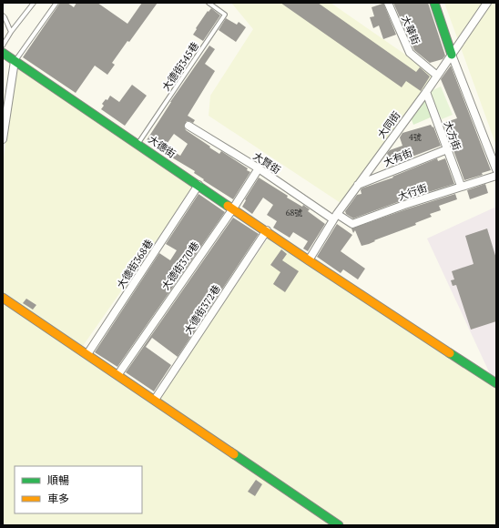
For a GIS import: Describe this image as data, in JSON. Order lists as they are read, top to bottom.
{
  "streets": {
    "street": [
      "大華街",
      "大同街",
      "大方街",
      "大德街",
      "大有街",
      "大賢街",
      "大行街",
      "大德街368巷",
      "大德街370巷",
      "大德街372巷"
    ],
    "lane": ["大德街345巷"]
  },
  "crossings": [
    ["大華街", "大同街"],
    ["大德街345巷", "大德街"],
    ["大同街", "大方街"],
    ["大同街", "大德街"],
    ["大同街", "大有街"],
    ["大同街", "大賢街"],
    ["大同街", "大行街"],
    ["大方街", "大有街"],
    ["大方街", "大行街"],
    ["大德街", "大德街368巷"],
    ["大德街", "大德街370巷"],
    ["大德街", "大德街372巷"],
    ["大賢街", "大行街"],
    ["大賢街", "大德街370巷"]
  ],
  "house_numbers": ["4號", "68號"],
  "legend": ["順暢", "車多"]
}
